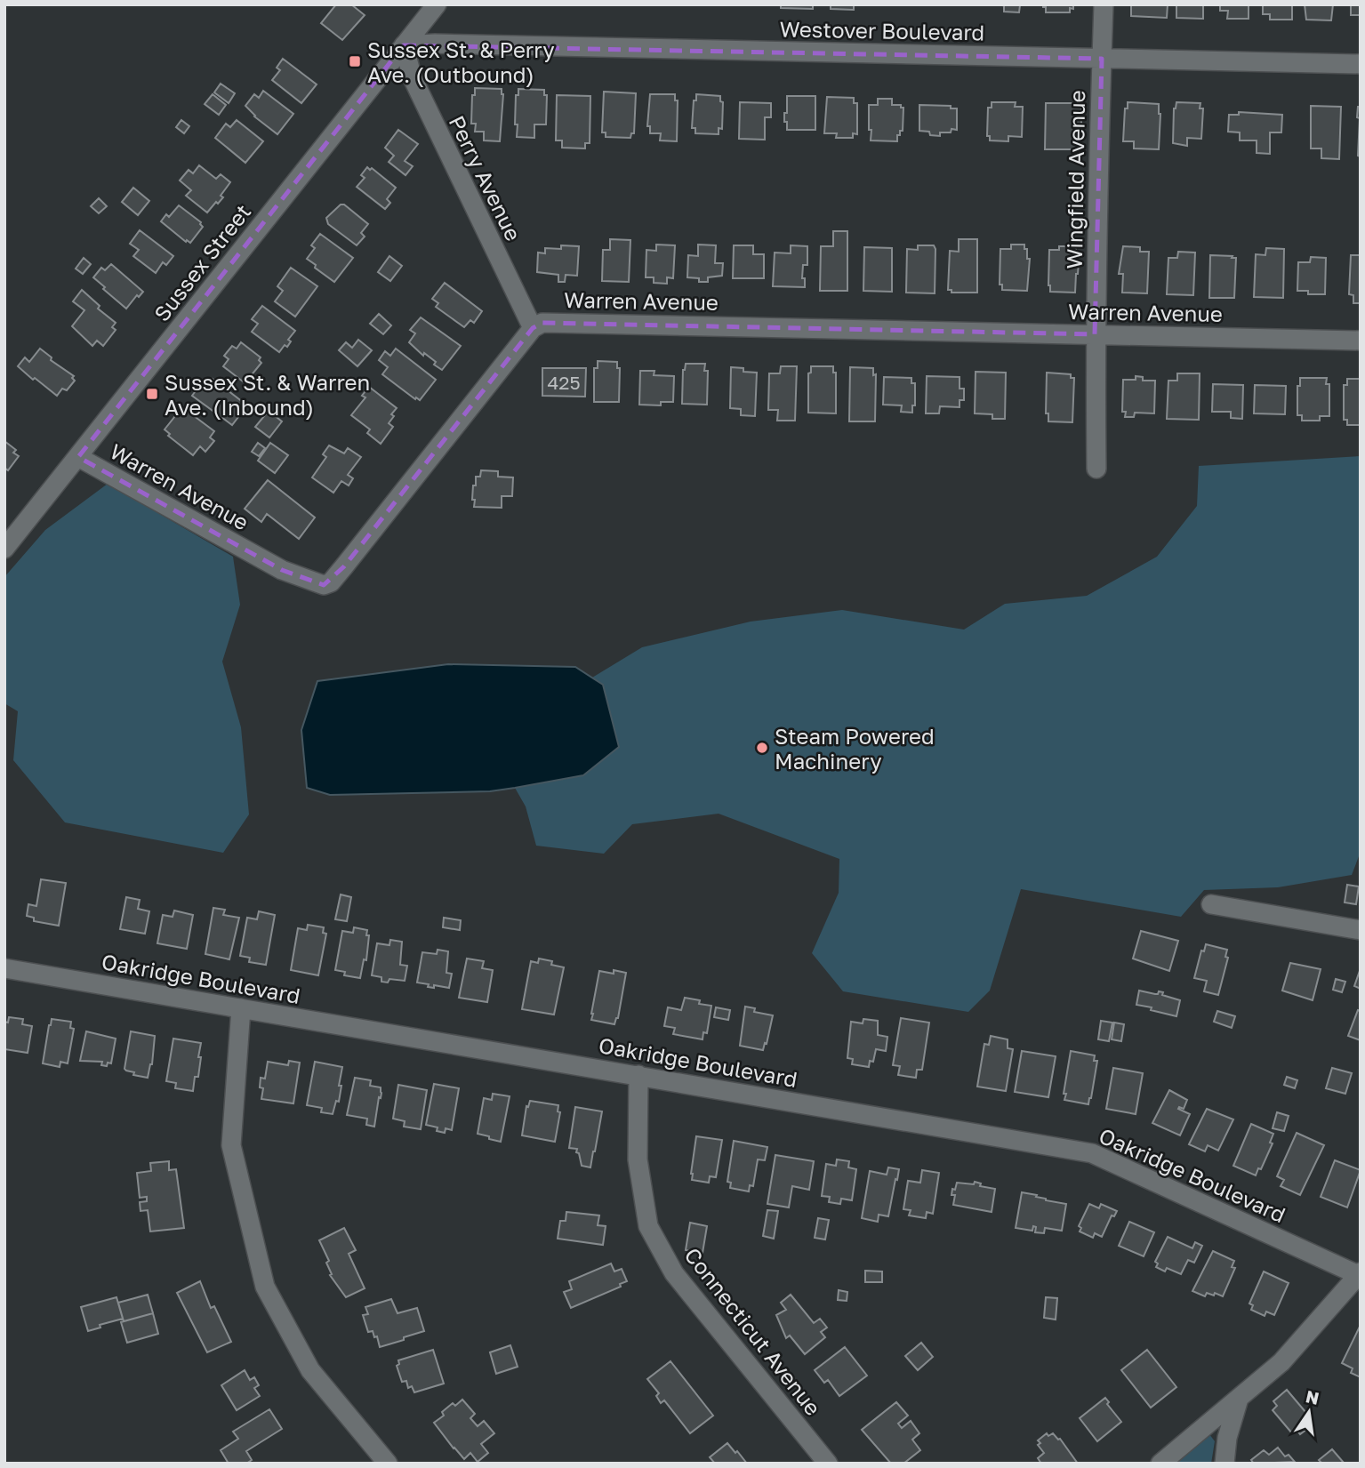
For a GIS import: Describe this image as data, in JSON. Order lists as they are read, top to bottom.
{
  "streets": {
    "street": [
      "Westover Boulevard",
      "Perry Avenue",
      "Wingfield Avenue",
      "Sussex Street",
      "Warren Avenue",
      "Oakridge Boulevard",
      "Connecticut Avenue"
    ]
  },
  "crossings": [
    ["Westover Boulevard", "Perry Avenue"],
    ["Westover Boulevard", "Wingfield Avenue"],
    ["Westover Boulevard", "Sussex Street"],
    ["Perry Avenue", "Sussex Street"],
    ["Perry Avenue", "Warren Avenue"],
    ["Wingfield Avenue", "Warren Avenue"],
    ["Sussex Street", "Warren Avenue"],
    ["Oakridge Boulevard", "Connecticut Avenue"]
  ],
  "places": {
    "transit": ["Sussex St. & Perry Ave. (Outbound)", "Sussex St. & Warren Ave. (Inbound)"],
    "other": ["Steam Powered Machinery"]
  },
  "house_numbers": ["425"],
  "north": "top"
}
